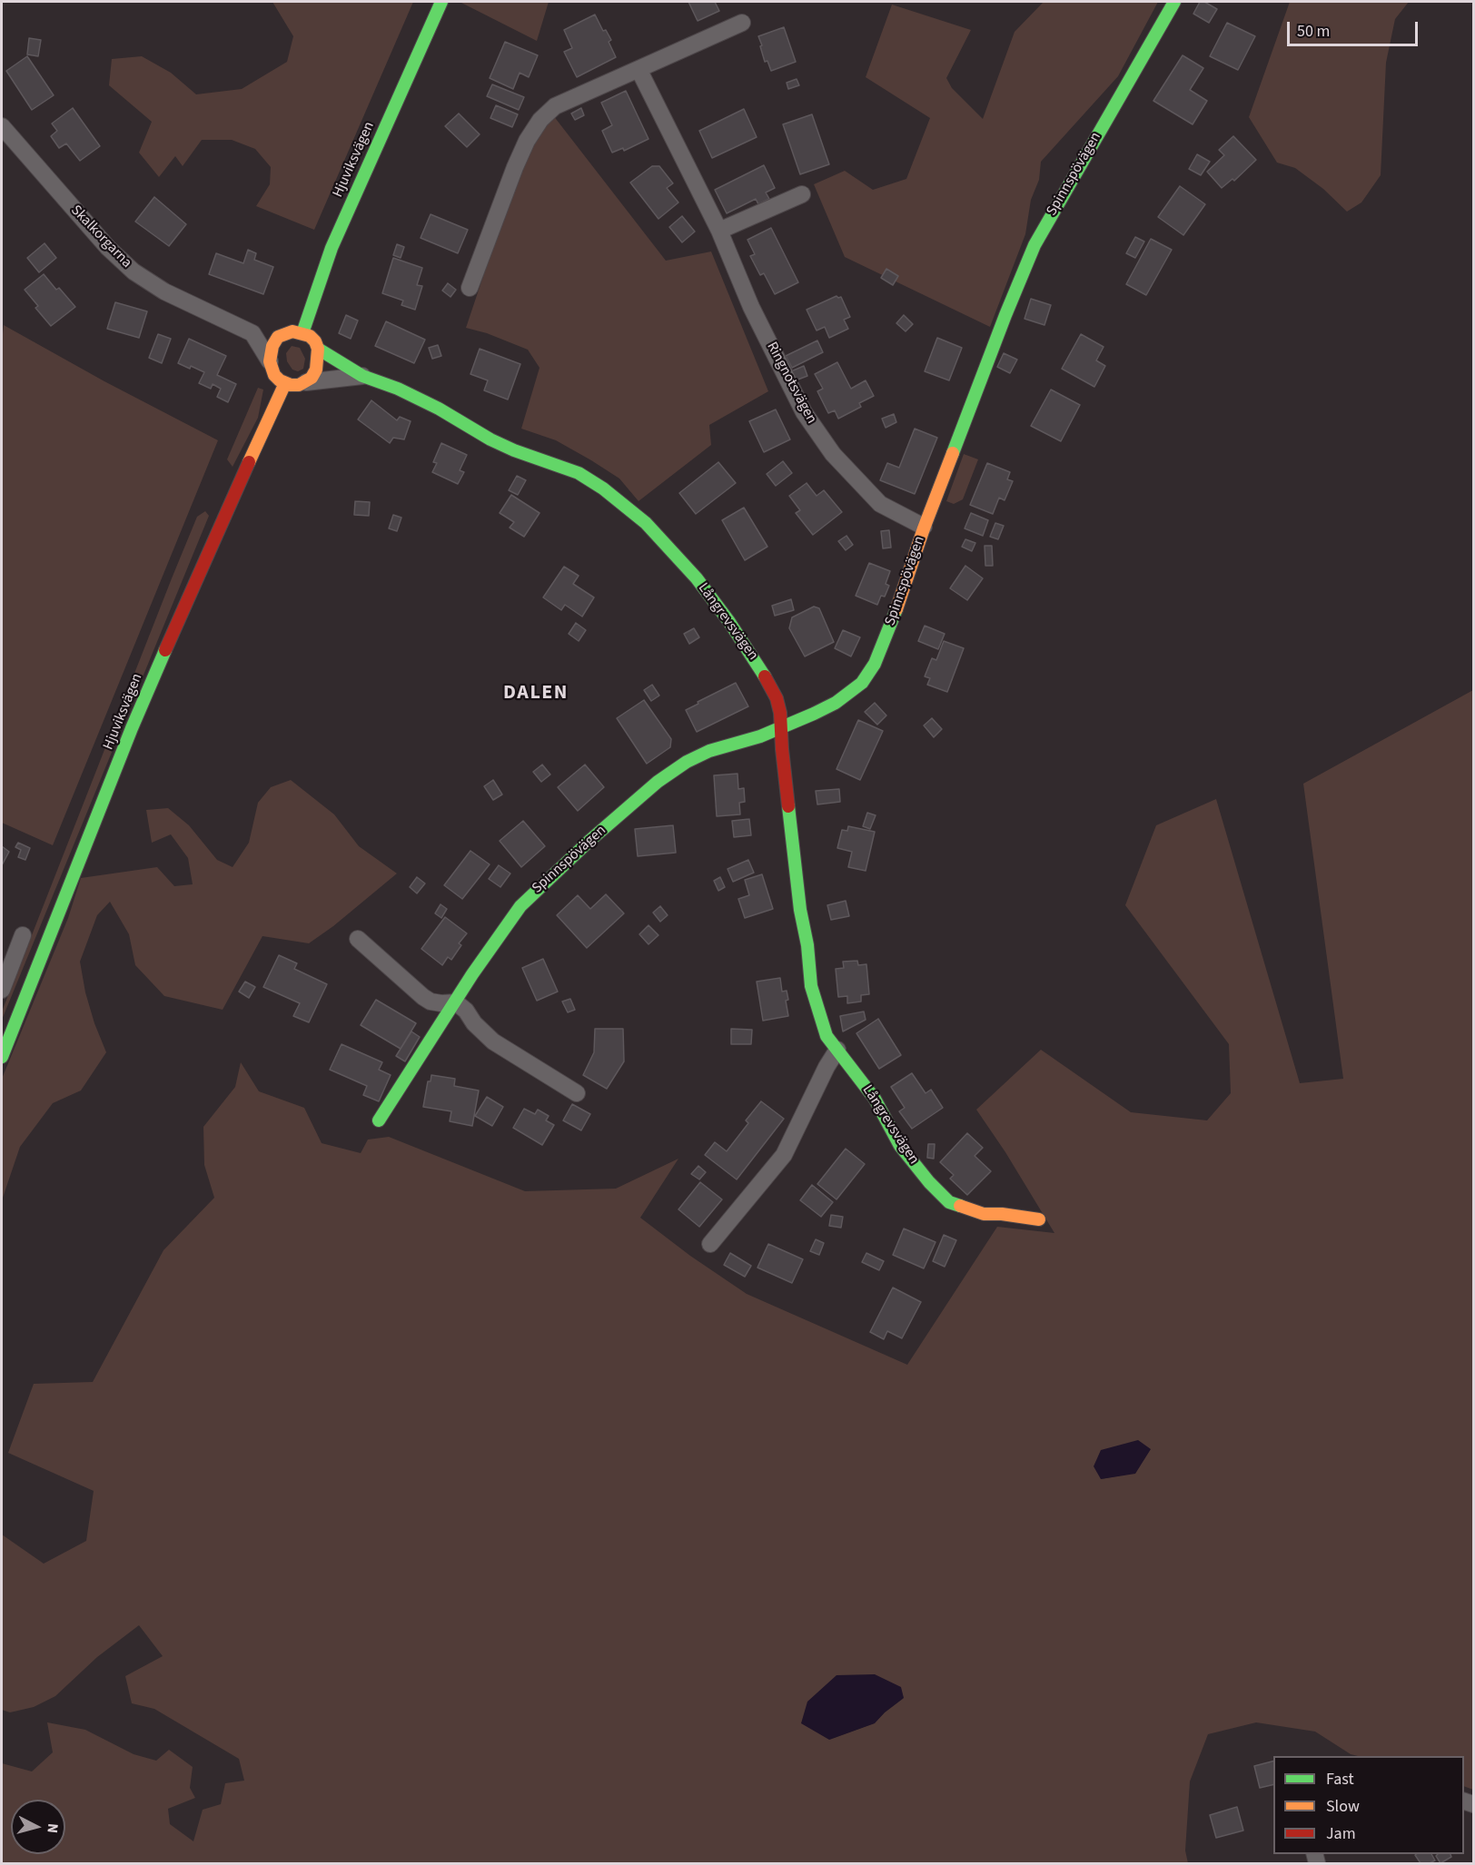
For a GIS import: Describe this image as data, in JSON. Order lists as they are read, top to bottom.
{
  "streets": {
    "street": [
      "Hjuviksvägen",
      "Spinnspövägen",
      "Skalkorgarna",
      "Ringnotsvägen",
      "Långrevsvägen"
    ]
  },
  "crossings": [
    ["Hjuviksvägen", "Skalkorgarna"],
    ["Hjuviksvägen", "Långrevsvägen"],
    ["Spinnspövägen", "Ringnotsvägen"],
    ["Spinnspövägen", "Långrevsvägen"],
    ["Skalkorgarna", "Långrevsvägen"]
  ],
  "districts": ["DALEN"],
  "legend": ["Fast", "Slow", "Jam"],
  "scale_bar": "50 m",
  "north": "right"
}
